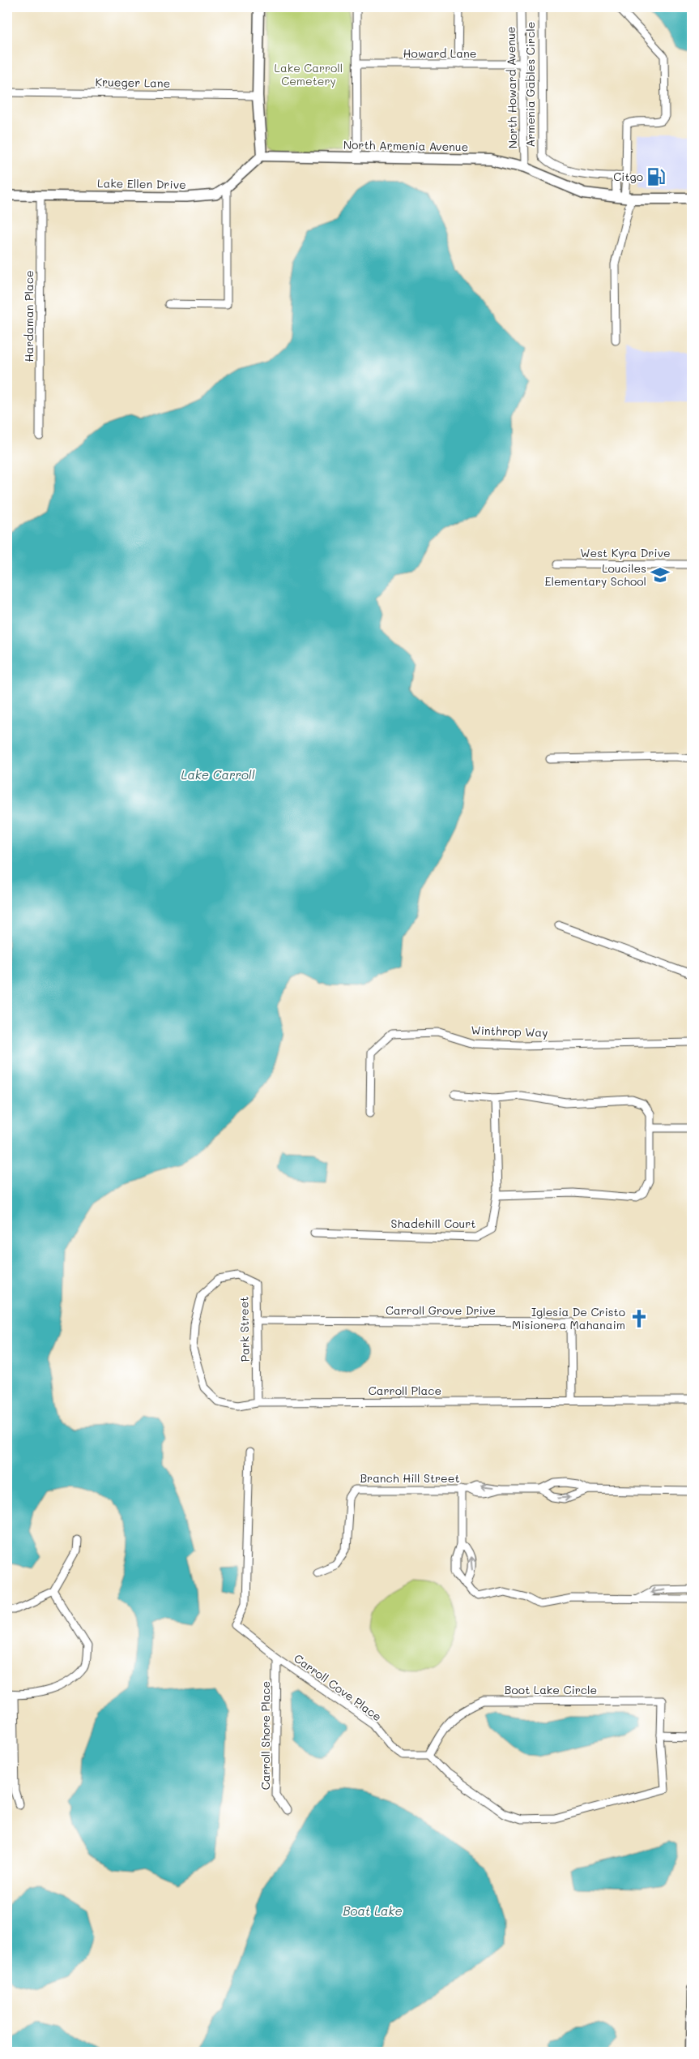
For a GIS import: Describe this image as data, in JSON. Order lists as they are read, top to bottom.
{
  "streets": {
    "main road": ["North Armenia Avenue"],
    "street": [
      "Howard Lane",
      "Krueger Lane",
      "Armenia Gables Circle",
      "North Howard Avenue",
      "Lake Ellen Drive",
      "Hardaman Place",
      "West Kyra Drive",
      "Winthrop Way",
      "Shadehill Court",
      "Carroll Grove Drive",
      "Park Street",
      "Carroll Place",
      "Branch Hill Street",
      "Carroll Cove Place",
      "Boot Lake Circle",
      "Carroll Shore Place"
    ]
  },
  "crossings": [
    ["Howard Lane", "North Howard Avenue"],
    ["North Howard Avenue", "North Armenia Avenue"],
    ["North Armenia Avenue", "Lake Ellen Drive"],
    ["Lake Ellen Drive", "Hardaman Place"],
    ["Carroll Grove Drive", "Park Street"],
    ["Carroll Grove Drive", "Carroll Place"],
    ["Park Street", "Carroll Place"],
    ["Carroll Cove Place", "Boot Lake Circle"],
    ["Carroll Cove Place", "Carroll Shore Place"]
  ],
  "water": ["Lake Carroll", "Boat Lake"],
  "parks": ["Lake Carroll Cemetery"],
  "places": {
    "fuel station": ["Citgo"],
    "school or university": ["Louciles Elementary School"],
    "church": ["Iglesia De Cristo Misionera Mahanaim"]
  }
}
